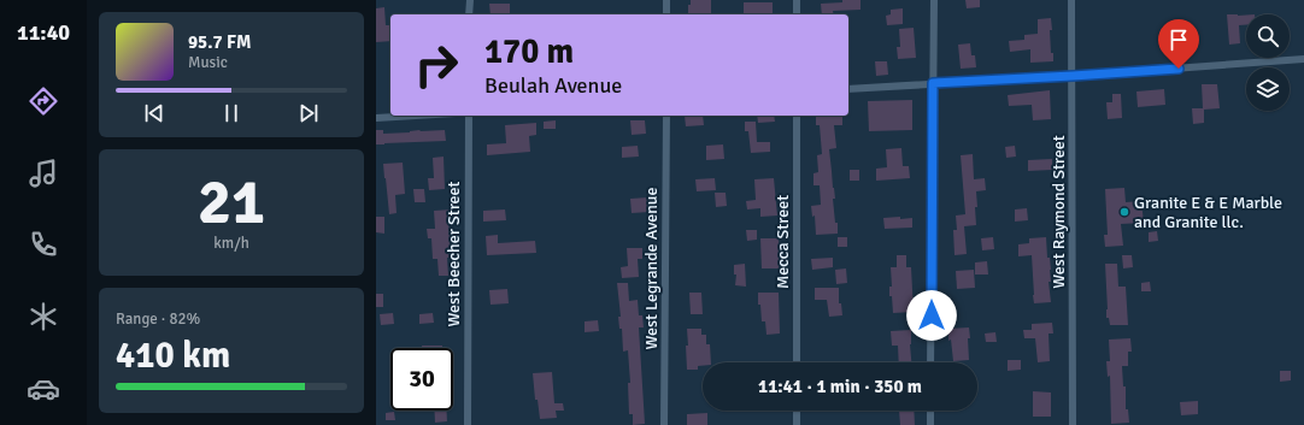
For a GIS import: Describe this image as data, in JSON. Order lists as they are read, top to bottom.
{
  "streets": {
    "street": [
      "West Raymond Street",
      "Mecca Street",
      "West Beecher Street",
      "West Legrande Avenue"
    ]
  },
  "places": ["Granite E & E Marble and Granite llc."],
  "page": {
    "tabs": "11:40",
    "turn": ["170 m", "Beulah Avenue"],
    "song": ["95.7 FM", "Music"],
    "tile": [
      ["21", "km/h"],
      ["Range · 82%", "410 km"]
    ],
    "limit": "30",
    "trip": "11:41 · 1 min · 350 m"
  }
}
